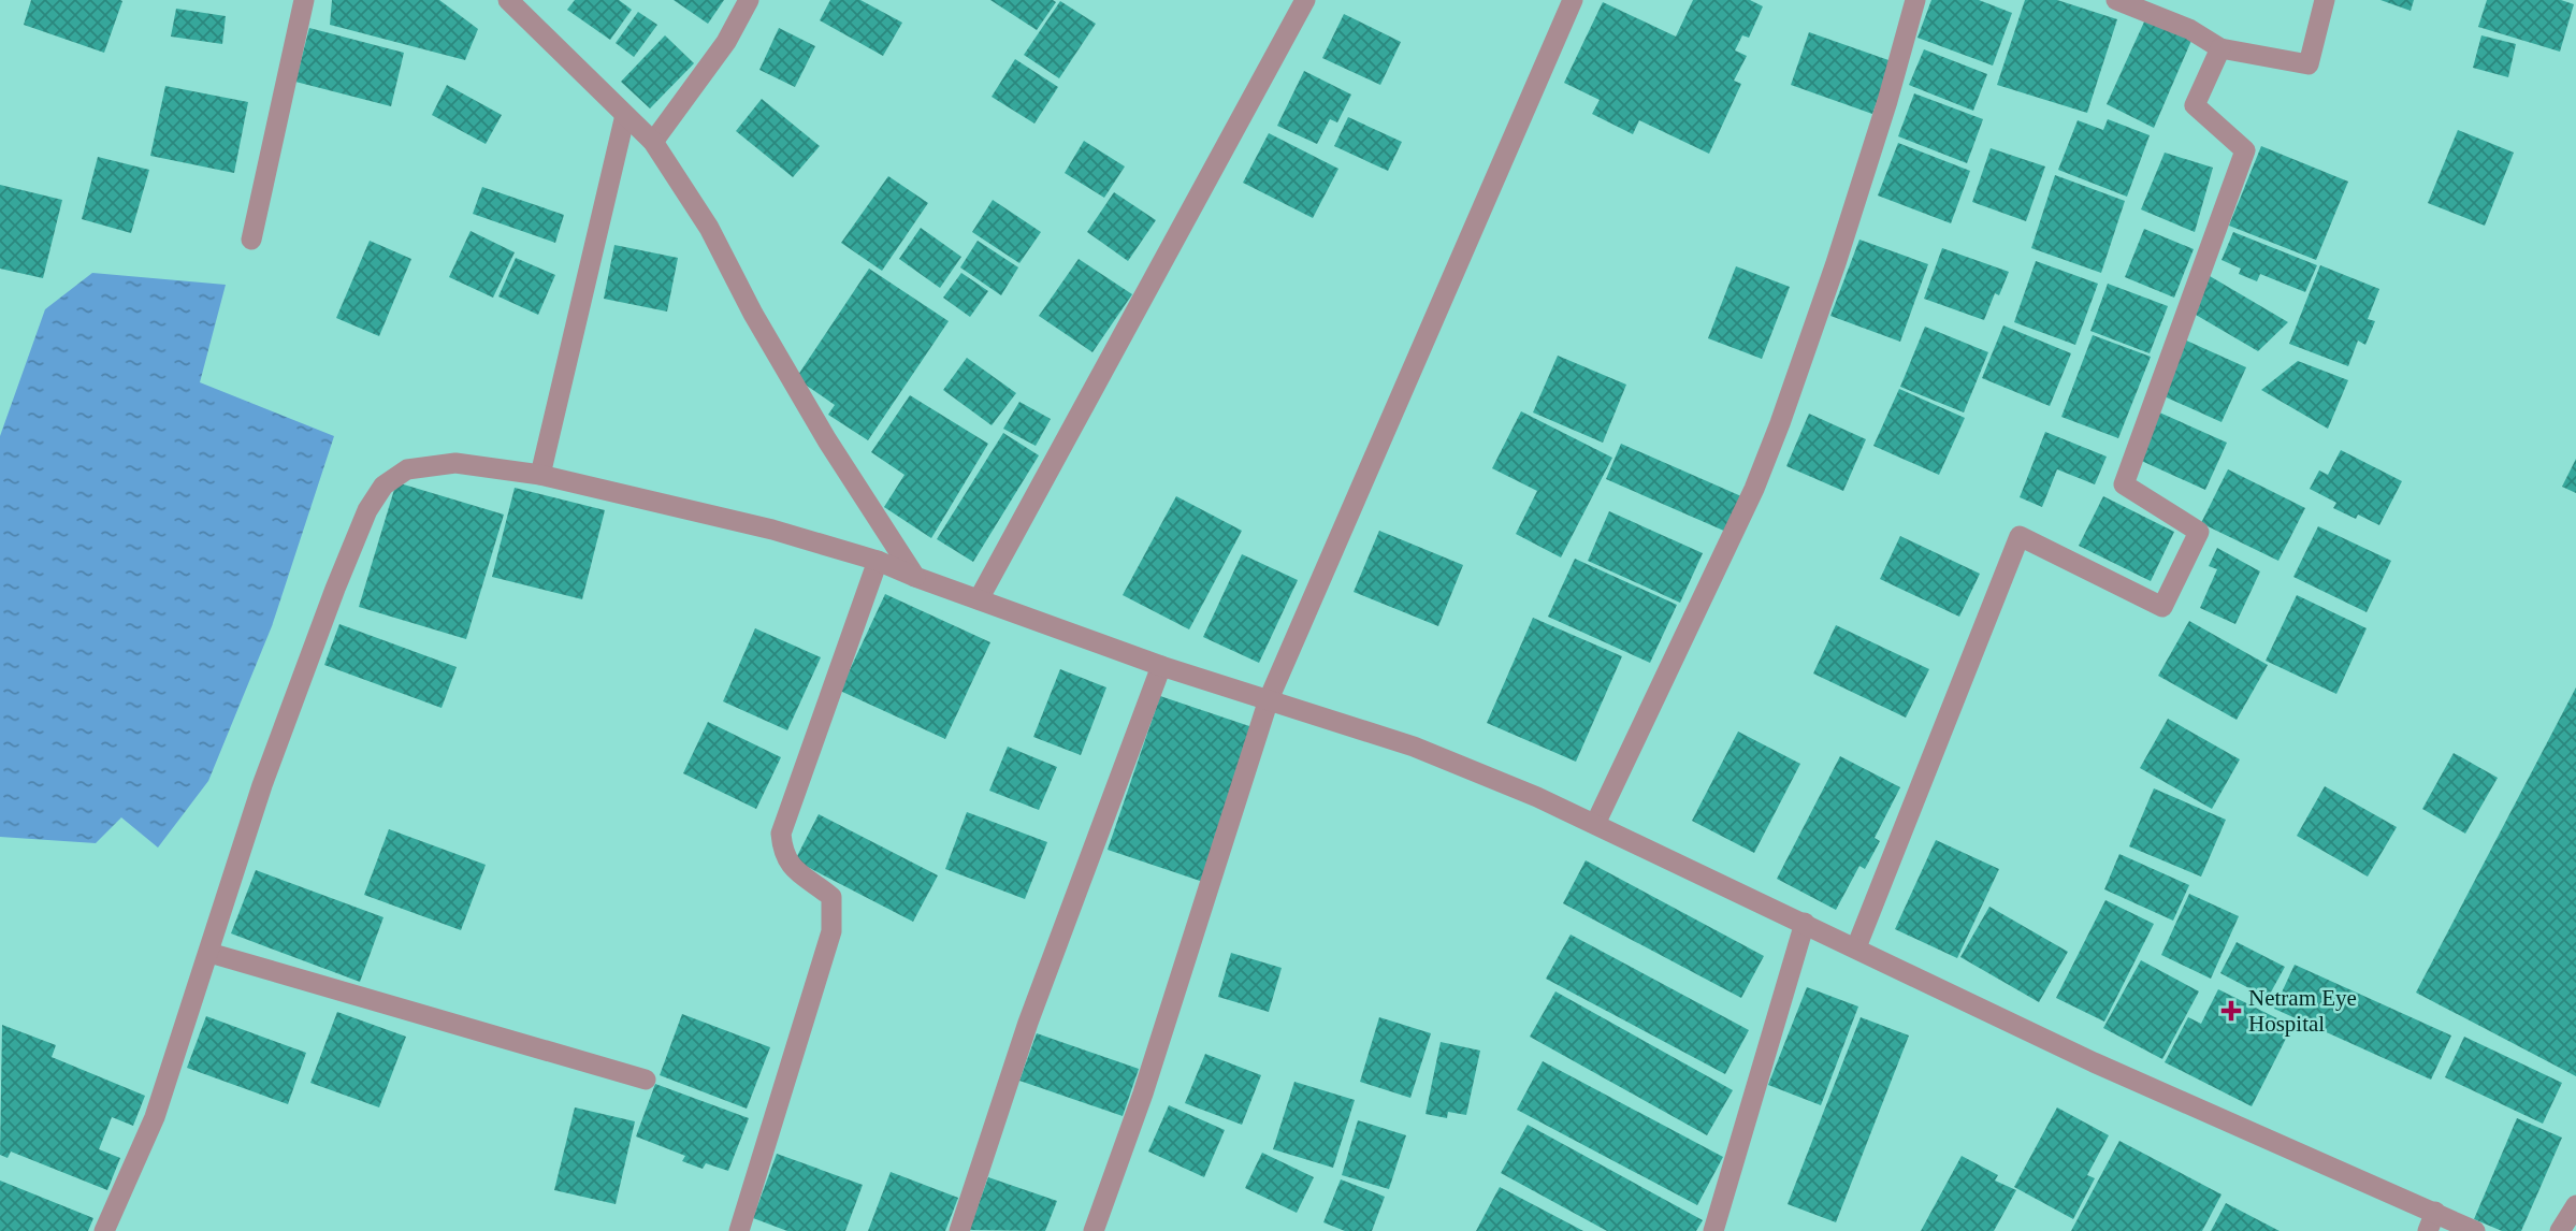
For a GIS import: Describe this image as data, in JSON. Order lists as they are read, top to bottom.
{
  "places": {
    "health": ["Netram Eye Hospital"]
  }
}
